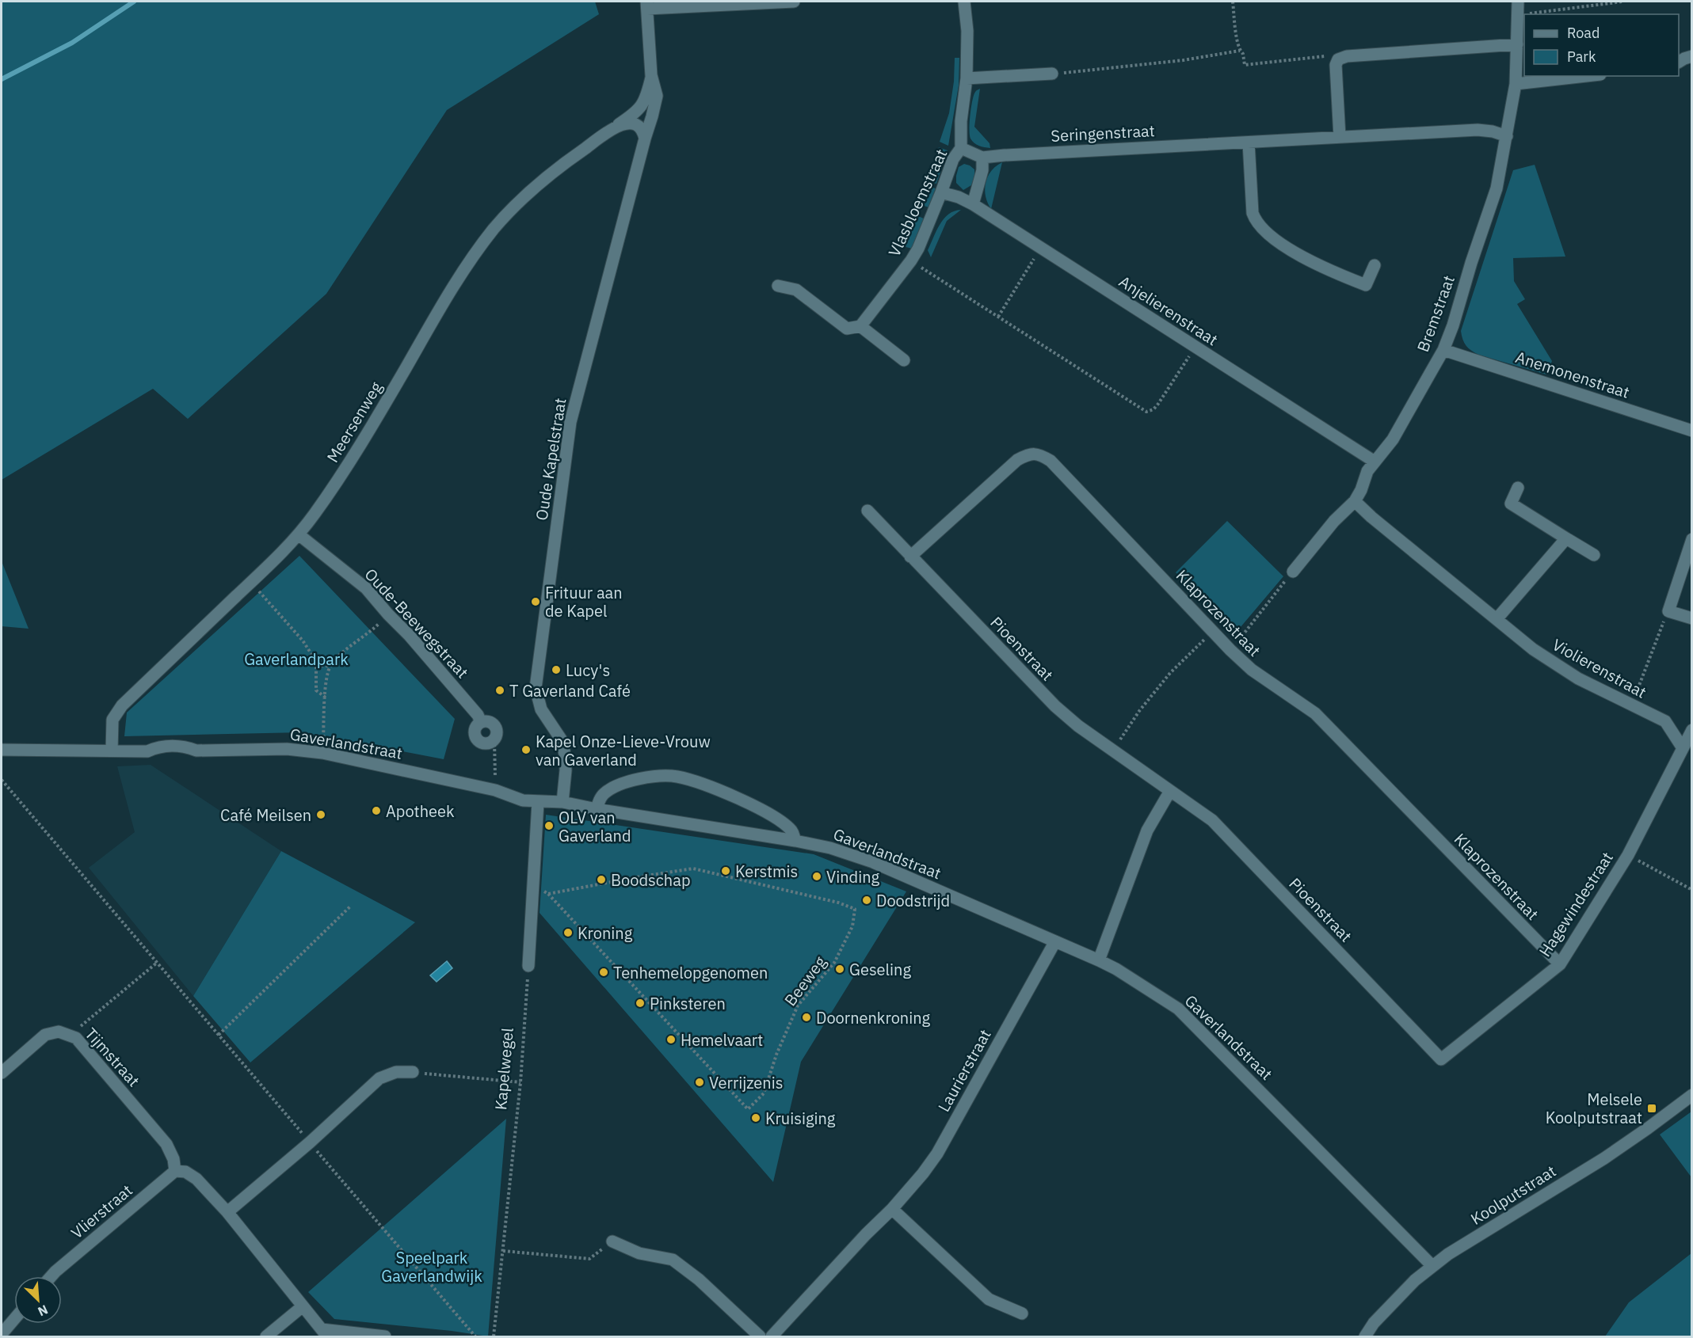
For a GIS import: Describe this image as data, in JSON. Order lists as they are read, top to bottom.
{
  "streets": {
    "street": [
      "Seringenstraat",
      "Vlasbloemstraat",
      "Anjelierenstraat",
      "Bremstraat",
      "Anemonenstraat",
      "Meersenweg",
      "Oude Kapelstraat",
      "Klaprozenstraat",
      "Oude-Beewegstraat",
      "Pioenstraat",
      "Violierenstraat",
      "Gaverlandstraat",
      "Hagewindestraat",
      "Tijmstraat",
      "Laurierstraat",
      "Koolputstraat",
      "Vlierstraat"
    ],
    "path": ["Beeweg", "Kapelwegel"]
  },
  "crossings": [
    ["Seringenstraat", "Vlasbloemstraat"],
    ["Seringenstraat", "Bremstraat"],
    ["Vlasbloemstraat", "Anjelierenstraat"],
    ["Anjelierenstraat", "Bremstraat"],
    ["Bremstraat", "Anemonenstraat"],
    ["Bremstraat", "Violierenstraat"],
    ["Meersenweg", "Oude Kapelstraat"],
    ["Meersenweg", "Oude-Beewegstraat"],
    ["Meersenweg", "Gaverlandstraat"],
    ["Oude Kapelstraat", "Gaverlandstraat"],
    ["Klaprozenstraat", "Pioenstraat"],
    ["Klaprozenstraat", "Hagewindestraat"],
    ["Pioenstraat", "Hagewindestraat"],
    ["Violierenstraat", "Hagewindestraat"],
    ["Gaverlandstraat", "Laurierstraat"],
    ["Gaverlandstraat", "Koolputstraat"],
    ["Tijmstraat", "Vlierstraat"]
  ],
  "parks": ["Gaverlandpark", "Speelpark Gaverlandwijk"],
  "places": {
    "other": [
      "Frituur aan de Kapel",
      "Lucy's",
      "T Gaverland Café",
      "Kapel Onze-Lieve-Vrouw van Gaverland",
      "Apotheek",
      "Café Meilsen",
      "OLV van Gaverland",
      "Kerstmis",
      "Vinding",
      "Boodschap",
      "Doodstrijd",
      "Kroning",
      "Geseling",
      "Tenhemelopgenomen",
      "Pinksteren",
      "Doornenkroning",
      "Hemelvaart",
      "Verrijzenis",
      "Kruisiging"
    ],
    "transit": ["Melsele Koolputstraat"]
  },
  "legend": ["Road", "Park"],
  "north": "bottom right"
}
